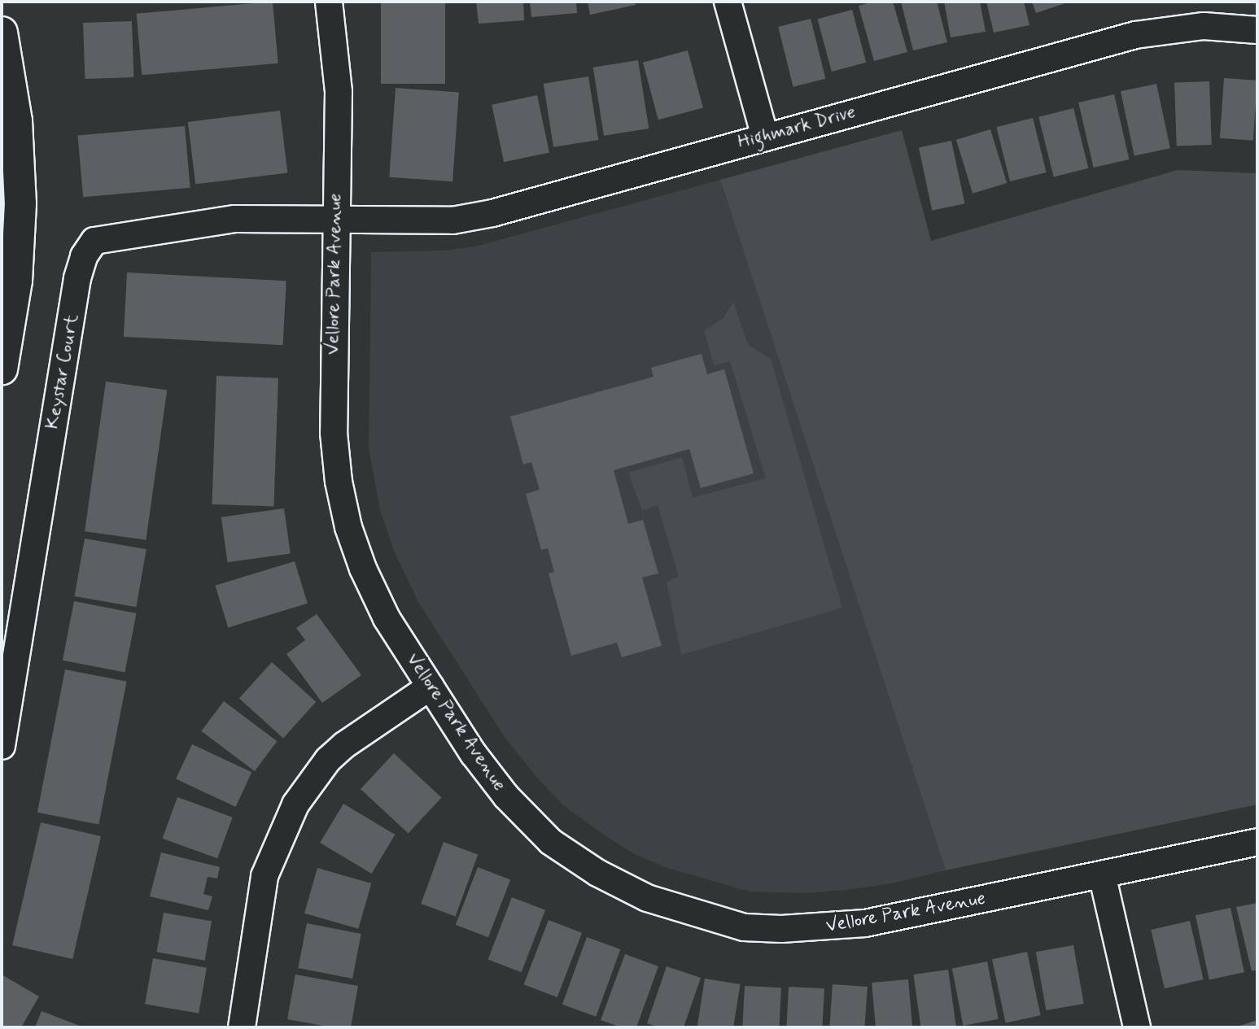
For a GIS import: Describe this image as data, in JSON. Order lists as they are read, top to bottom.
{
  "streets": {
    "street": ["Highmark Drive", "Vellore Park Avenue", "Keystar Court"]
  },
  "crossings": [
    ["Highmark Drive", "Vellore Park Avenue"],
    ["Highmark Drive", "Keystar Court"],
    ["Vellore Park Avenue", "Keystar Court"]
  ]
}
